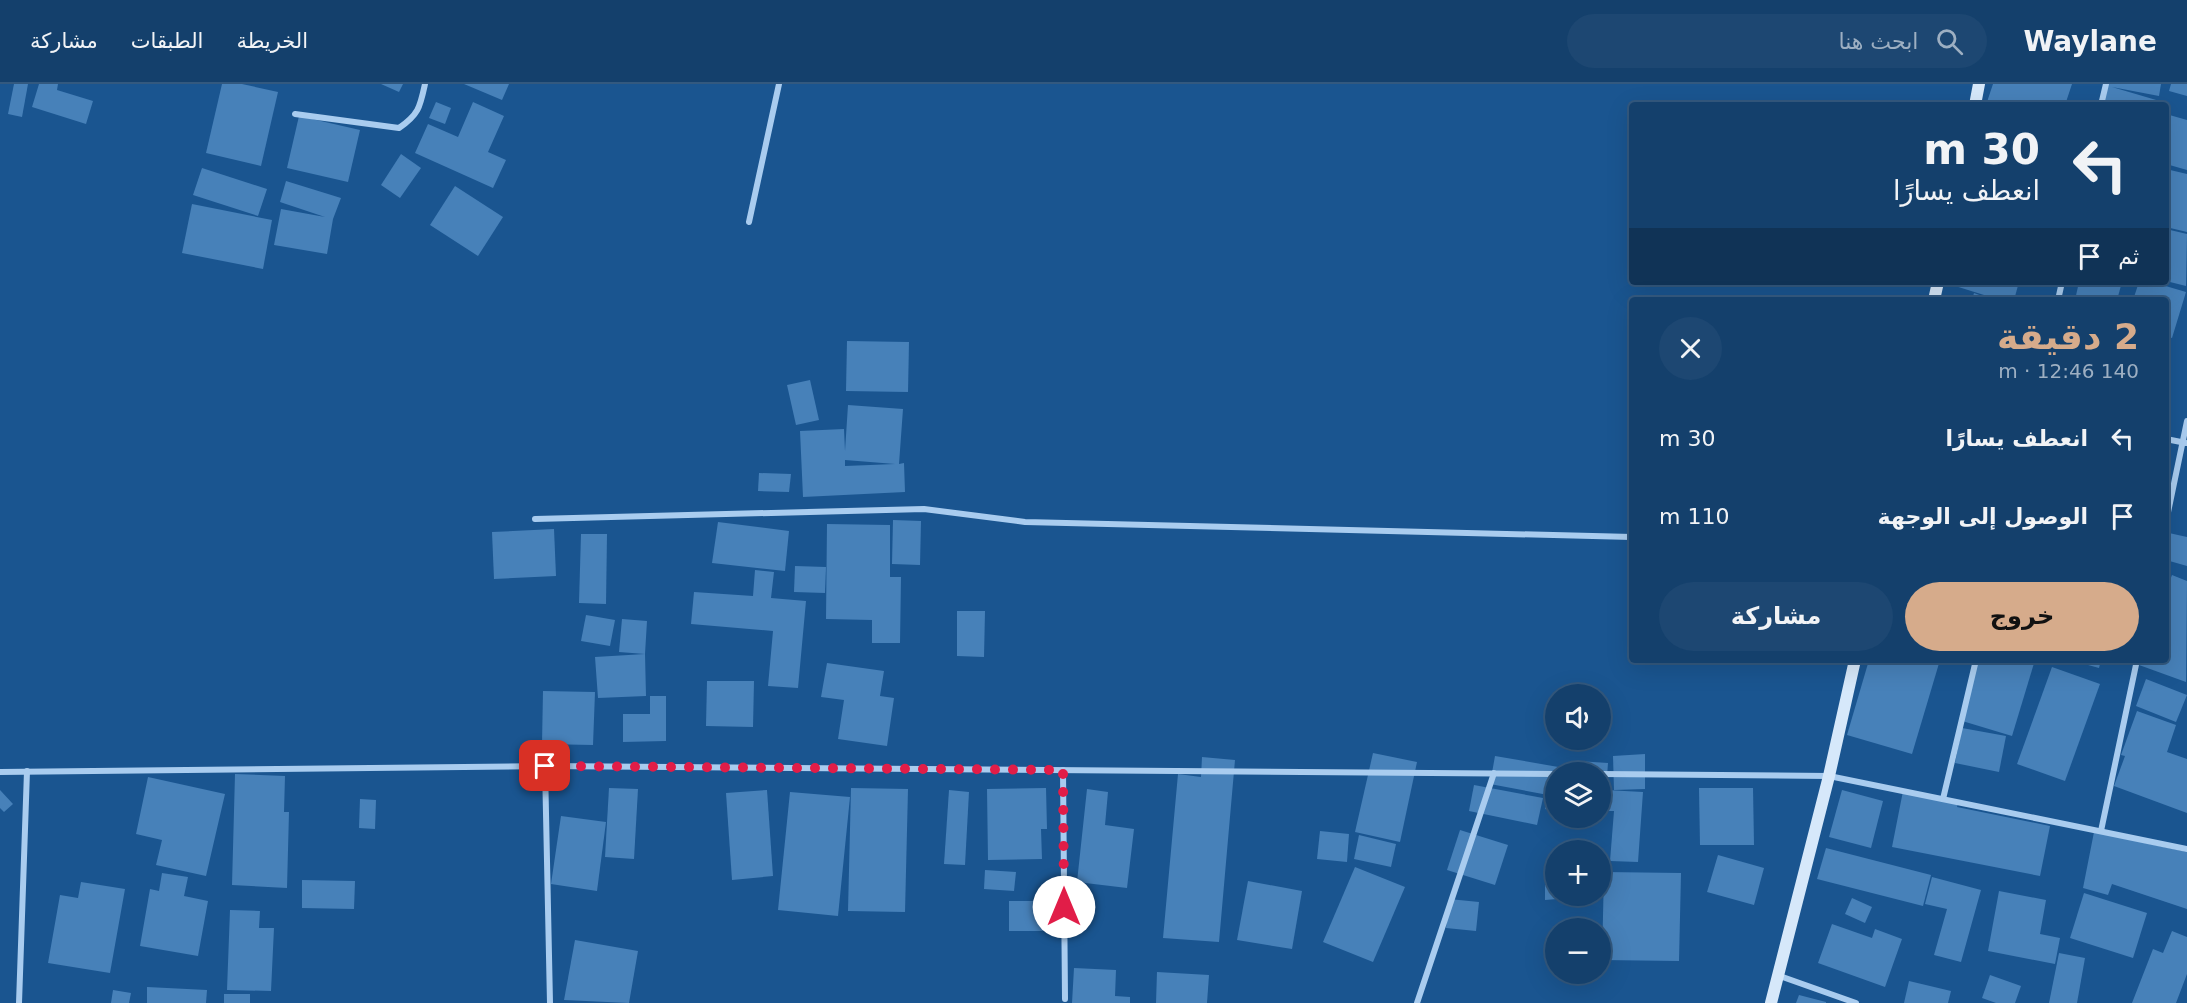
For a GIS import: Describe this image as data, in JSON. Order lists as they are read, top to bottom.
{
  "page": {
    "header": "Waylane",
    "search": "ابحث هنا",
    "nav": ["الخريطة", "الطبقات", "مشاركة"],
    "turn": ["30 m", "انعطف يسارًا"],
    "then": "ثم",
    "heading": ["2 دقيقة", "140 m · 12:46"],
    "list": [
      {
        "name": "انعطف يسارًا",
        "value": "30 m"
      },
      {
        "name": "الوصول إلى الوجهة",
        "value": "110 m"
      }
    ],
    "buttons": ["خروج", "مشاركة"],
    "map_buttons": ["+", "−"]
  }
}
